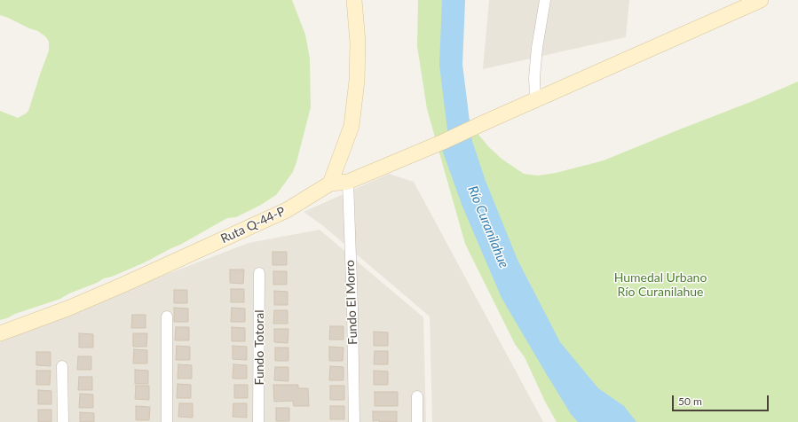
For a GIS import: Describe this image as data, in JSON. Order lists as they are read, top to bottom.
{
  "streets": {
    "street": ["Ruta Q-44-P", "Fundo El Morro", "Fundo Totoral"]
  },
  "water": ["Río Curanilahue"],
  "parks": ["Humedal Urbano Río Curanilahue"],
  "scale_bar": "50 m"
}
